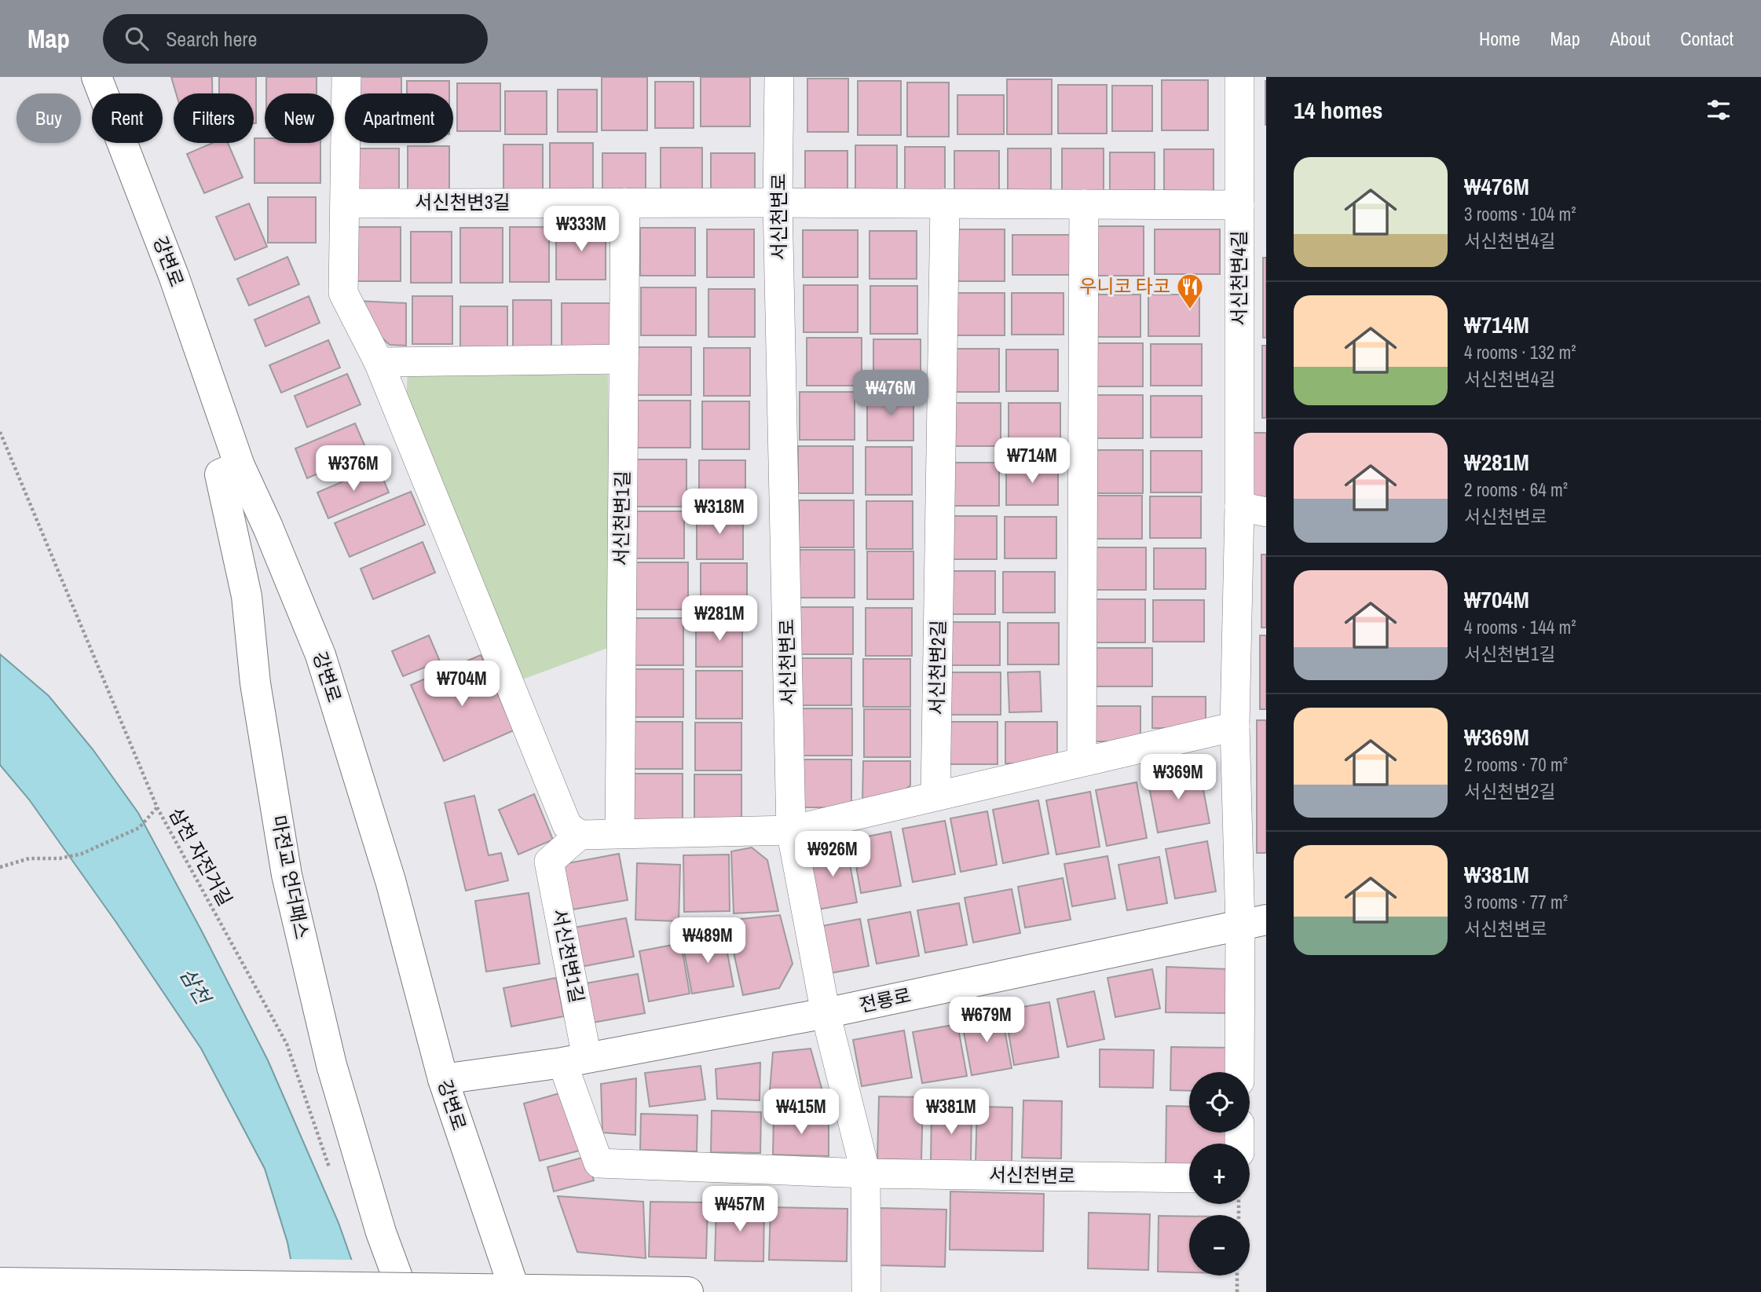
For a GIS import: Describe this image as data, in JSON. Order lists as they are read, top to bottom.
{
  "streets": {
    "street": [
      "서신천변3길",
      "서신천변로",
      "강변로",
      "서신천변4길",
      "서신천변1길",
      "서신천변2길",
      "마전교 언더패스",
      "전룡로"
    ],
    "path": ["삼천 자전거길"]
  },
  "crossings": [
    ["서신천변3길", "서신천변로"],
    ["서신천변3길", "서신천변4길"],
    ["서신천변3길", "서신천변1길"],
    ["서신천변로", "서신천변4길"],
    ["서신천변로", "서신천변1길"],
    ["서신천변로", "전룡로"],
    ["강변로", "마전교 언더패스"],
    ["강변로", "전룡로"],
    ["서신천변4길", "서신천변2길"],
    ["서신천변1길", "전룡로"]
  ],
  "water": ["삼천"],
  "places": {
    "restaurant": ["우니코 타코"]
  },
  "page": {
    "header": "Map",
    "search": "Search here",
    "nav": [
      "Home",
      "Map",
      "About",
      "Contact"
    ],
    "heading": "14 homes",
    "chip": [
      "Buy",
      "Rent",
      "Filters",
      "New",
      "Apartment"
    ],
    "list": [
      {
        "name": "₩476M",
        "note": "3 rooms · 104 m² · 서신천변4길"
      },
      {
        "name": "₩714M",
        "note": "4 rooms · 132 m² · 서신천변4길"
      },
      {
        "name": "₩281M",
        "note": "2 rooms · 64 m² · 서신천변로"
      },
      {
        "name": "₩704M",
        "note": "4 rooms · 144 m² · 서신천변1길"
      },
      {
        "name": "₩369M",
        "note": "2 rooms · 70 m² · 서신천변2길"
      },
      {
        "name": "₩381M",
        "note": "3 rooms · 77 m² · 서신천변로"
      }
    ],
    "price": [
      "₩333M",
      "₩476M",
      "₩714M",
      "₩376M",
      "₩318M",
      "₩281M",
      "₩704M",
      "₩369M",
      "₩926M",
      "₩489M",
      "₩679M",
      "₩415M",
      "₩381M",
      "₩457M"
    ],
    "map_buttons": ["+", "−"]
  }
}
